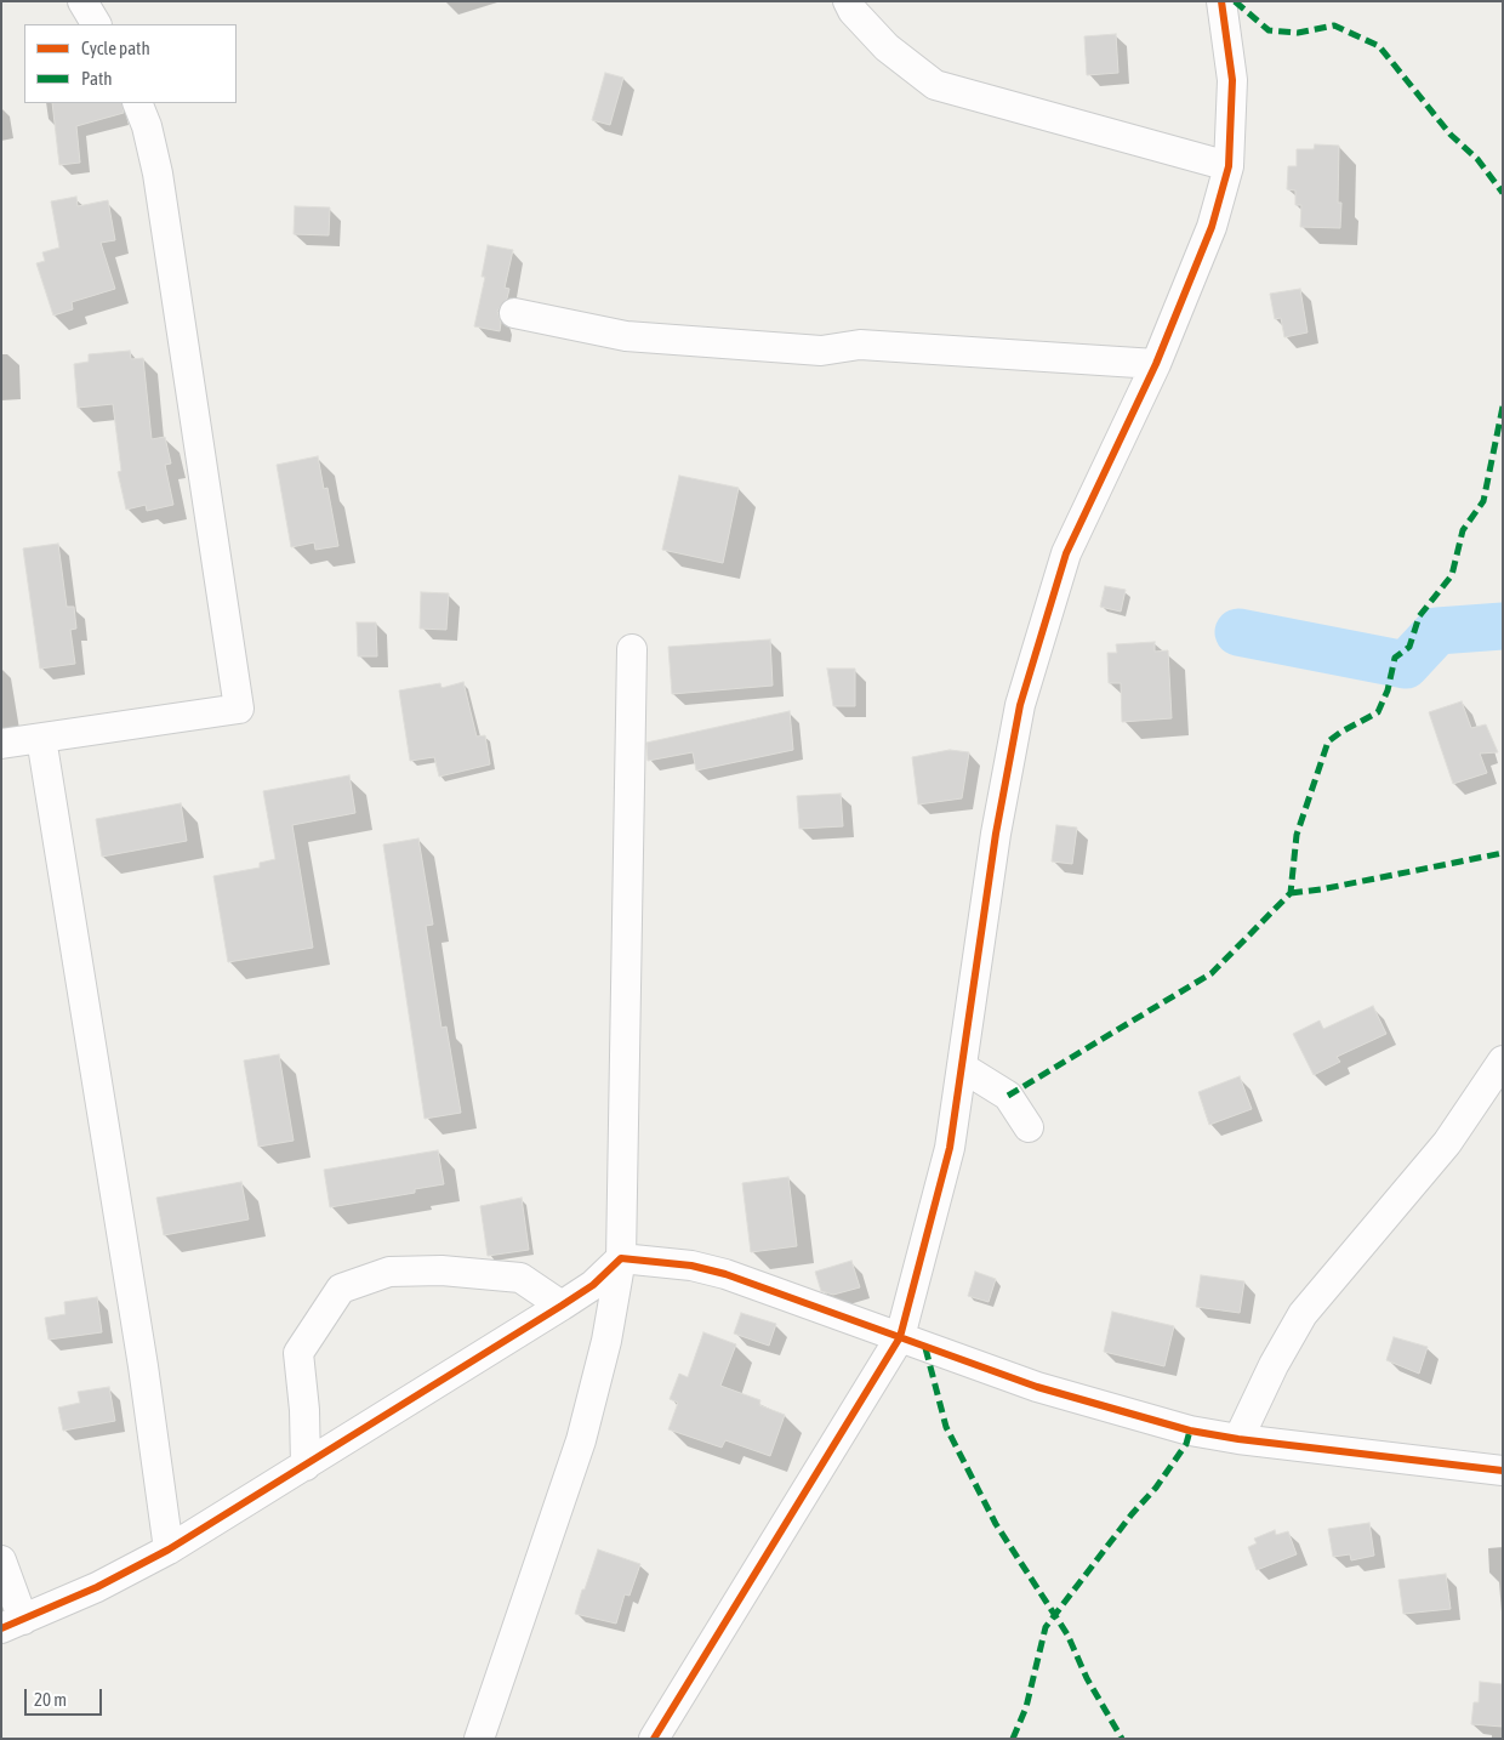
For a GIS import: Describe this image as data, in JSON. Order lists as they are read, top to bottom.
{
  "legend": ["Cycle path", "Path"],
  "scale_bar": "20 m"
}
